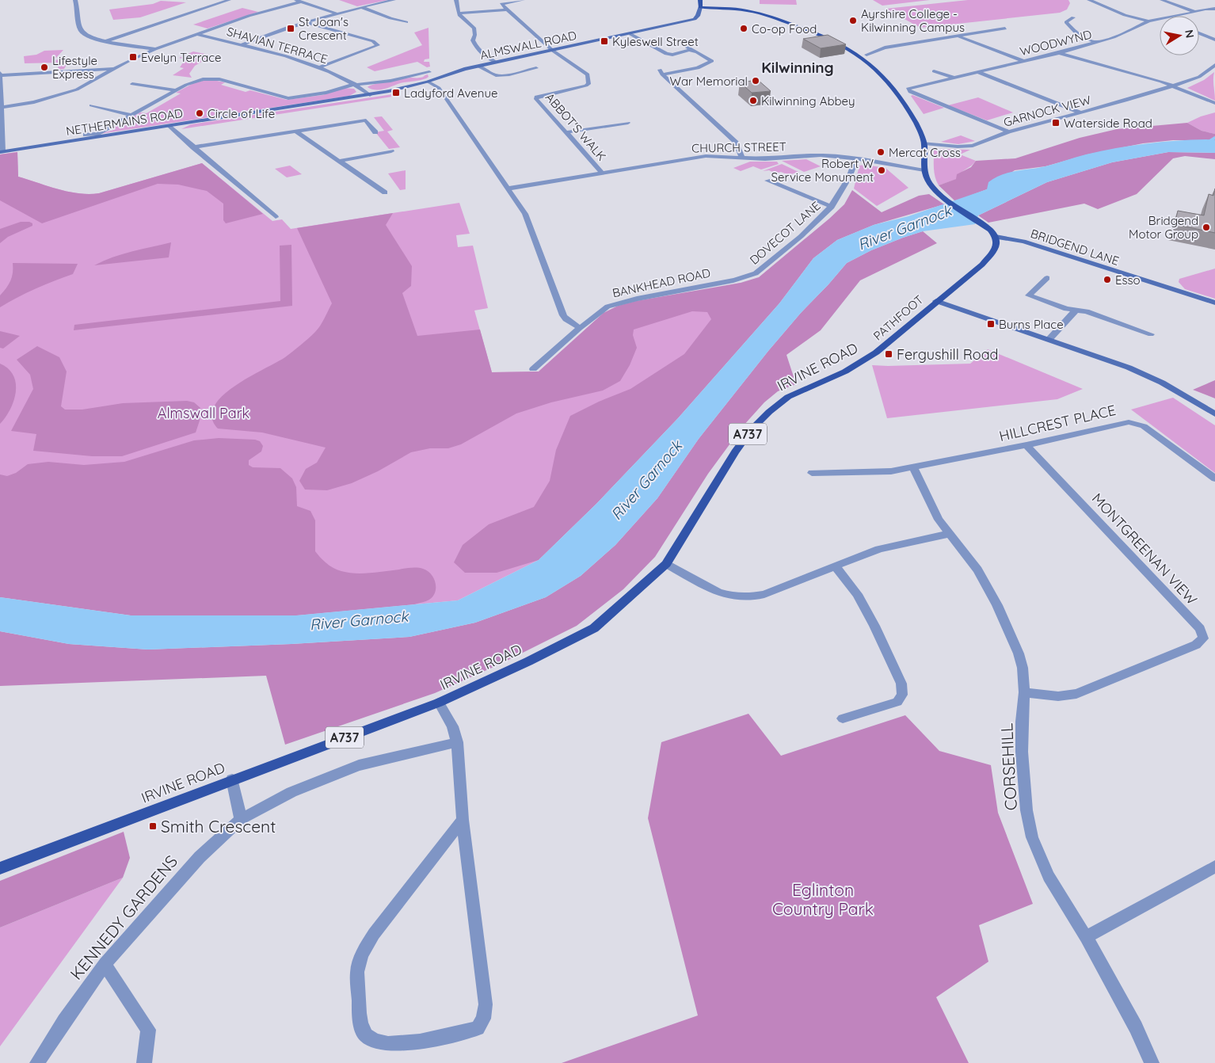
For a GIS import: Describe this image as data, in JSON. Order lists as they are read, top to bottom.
{
  "streets": {
    "main road": [
      "ALMSWALL ROAD",
      "NETHERMAINS ROAD",
      "BRIDGEND LANE",
      "PATHFOOT",
      "IRVINE ROAD",
      "A737"
    ],
    "street": [
      "WOODWYND",
      "SHAVIAN TERRACE",
      "GARNOCK VIEW",
      "ABBOT'S WALK",
      "CHURCH STREET",
      "DOVECOT LANE",
      "BANKHEAD ROAD",
      "HILLCREST PLACE",
      "MONTGREENAN VIEW",
      "CORSEHILL",
      "KENNEDY GARDENS"
    ]
  },
  "crossings": [
    ["WOODWYND", "GARNOCK VIEW"],
    ["SHAVIAN TERRACE", "ALMSWALL ROAD"],
    ["SHAVIAN TERRACE", "NETHERMAINS ROAD"],
    ["ALMSWALL ROAD", "NETHERMAINS ROAD"],
    ["ALMSWALL ROAD", "ABBOT'S WALK"],
    ["ABBOT'S WALK", "CHURCH STREET"],
    ["CHURCH STREET", "DOVECOT LANE"],
    ["DOVECOT LANE", "BANKHEAD ROAD"],
    ["BRIDGEND LANE", "A737"],
    ["PATHFOOT", "IRVINE ROAD"],
    ["PATHFOOT", "A737"],
    ["HILLCREST PLACE", "MONTGREENAN VIEW"],
    ["HILLCREST PLACE", "CORSEHILL"],
    ["MONTGREENAN VIEW", "CORSEHILL"]
  ],
  "districts": ["Kilwinning"],
  "water": ["River Garnock"],
  "parks": ["Almswall Park", "Eglinton Country Park"],
  "places": {
    "other": [
      "Ayrshire College - Kilwinning Campus",
      "Co-op Food",
      "Lifestyle Express",
      "War Memorial",
      "Kilwinning Abbey",
      "Circle of Life",
      "Mercat Cross",
      "Robert W Service Monument",
      "Bridgend Motor Group",
      "Esso"
    ],
    "transit": [
      "St Joan's Crescent",
      "Kyleswell Street",
      "Evelyn Terrace",
      "Ladyford Avenue",
      "Waterside Road",
      "Burns Place",
      "Fergushill Road",
      "Smith Crescent"
    ]
  },
  "north": "right"
}
